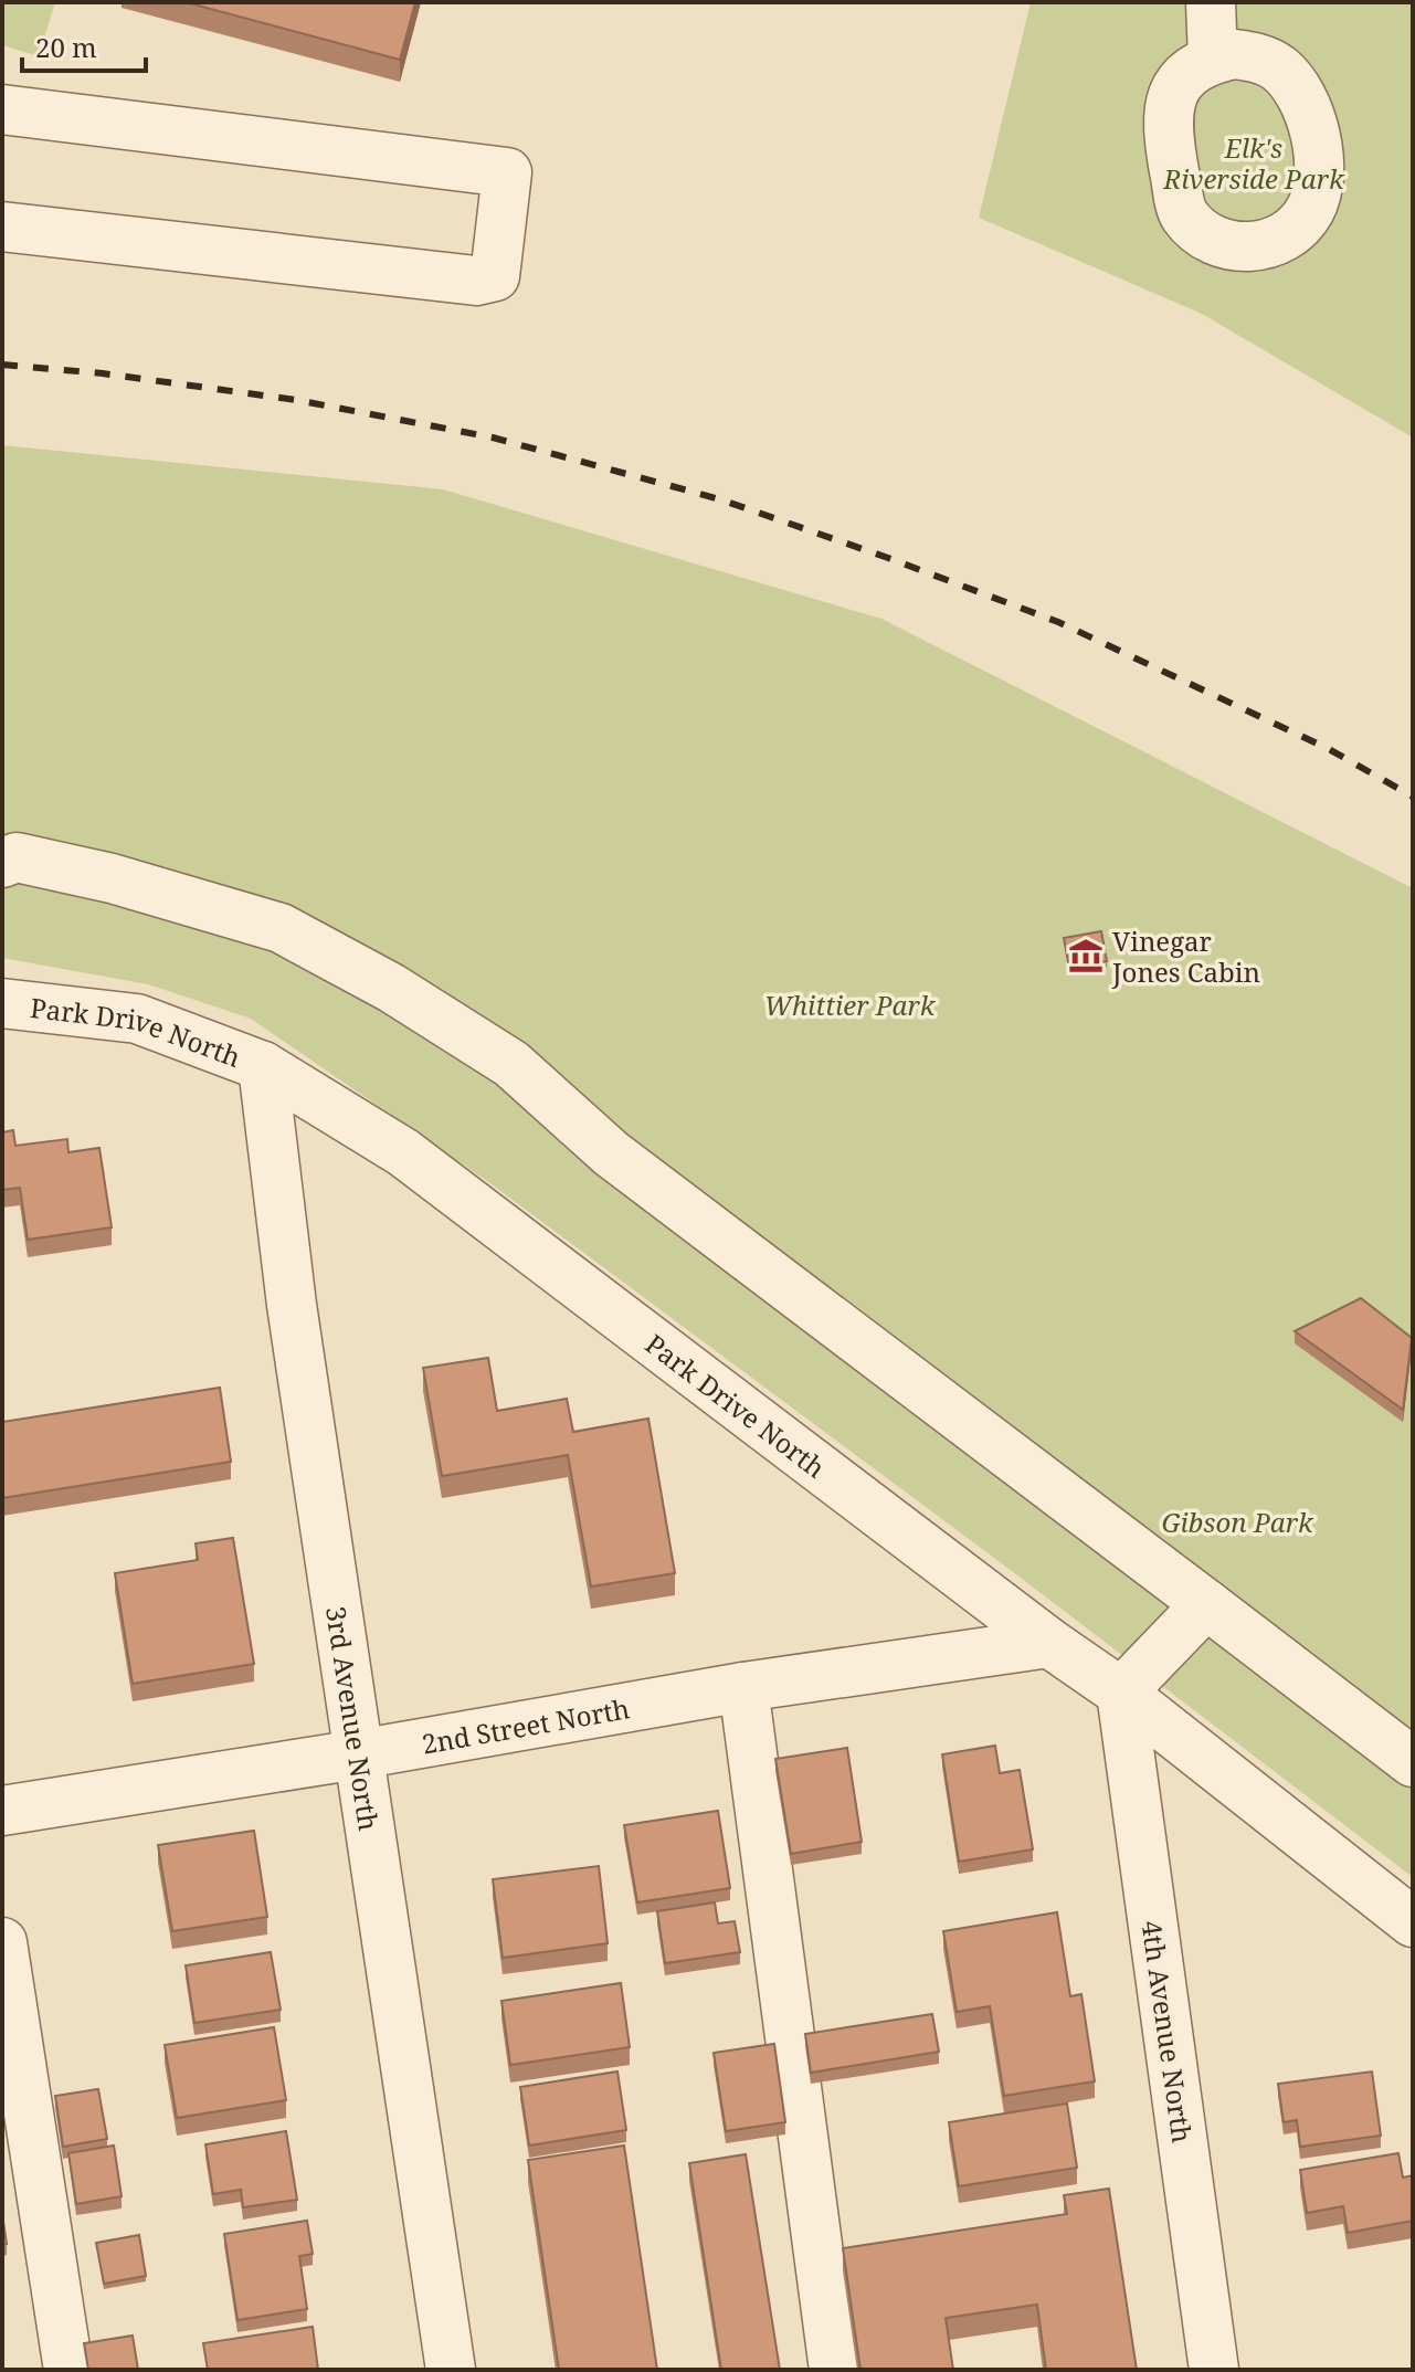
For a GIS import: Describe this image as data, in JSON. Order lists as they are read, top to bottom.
{
  "streets": {
    "street": [
      "Park Drive North",
      "3rd Avenue North",
      "2nd Street North",
      "4th Avenue North"
    ]
  },
  "crossings": [
    ["Park Drive North", "3rd Avenue North"],
    ["Park Drive North", "2nd Street North"],
    ["Park Drive North", "4th Avenue North"],
    ["3rd Avenue North", "2nd Street North"]
  ],
  "parks": ["Elk's Riverside Park", "Whittier Park", "Gibson Park"],
  "places": {
    "museum": ["Vinegar Jones Cabin"]
  },
  "scale_bar": "20 m"
}
